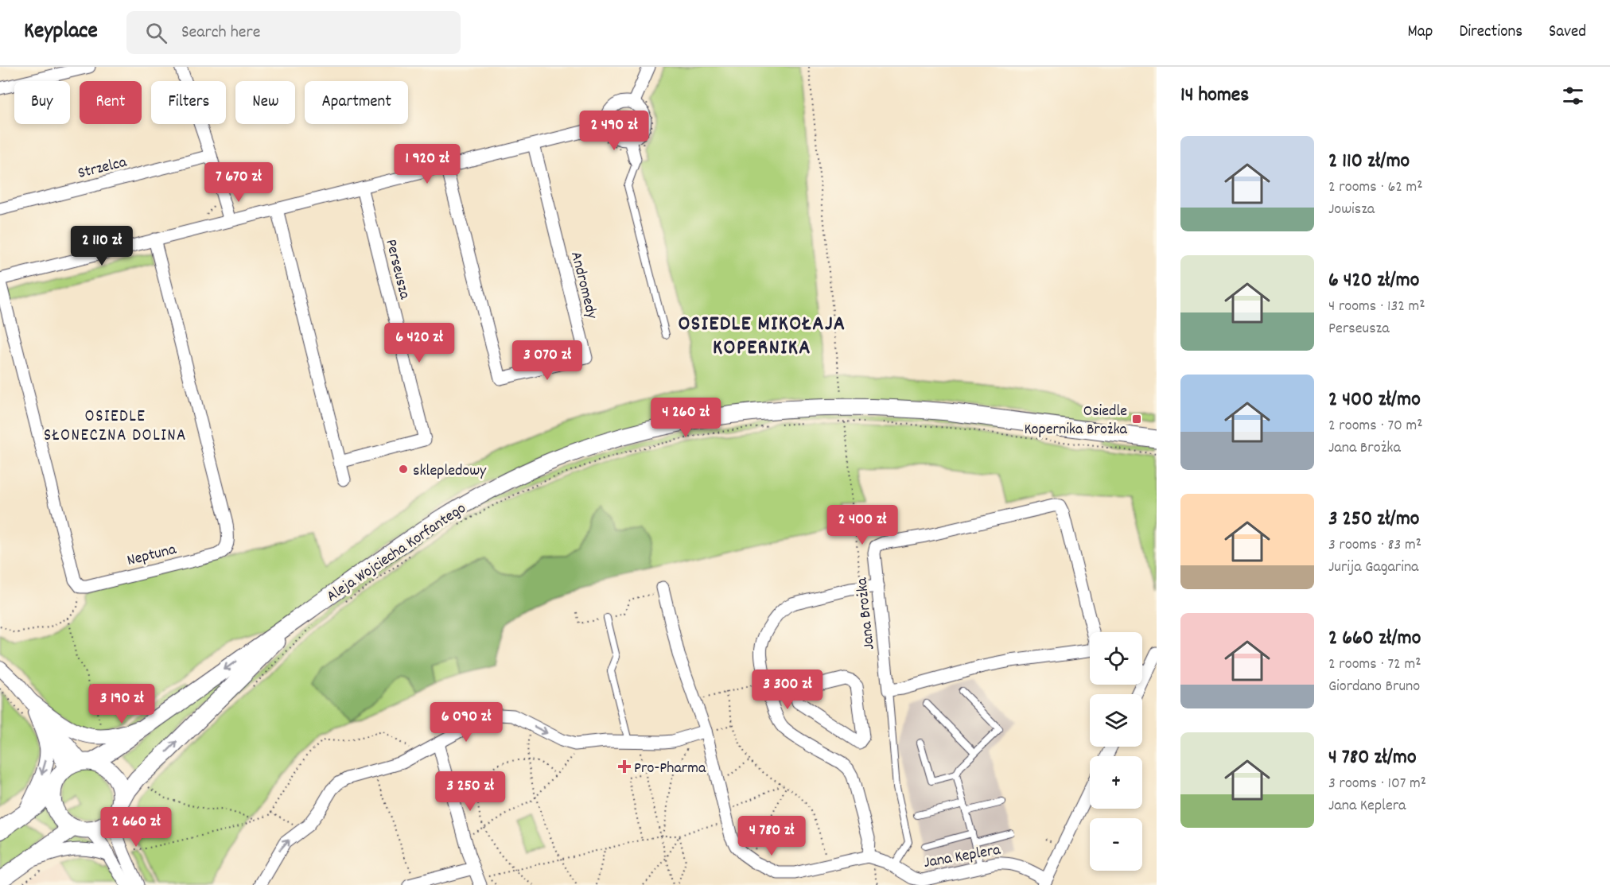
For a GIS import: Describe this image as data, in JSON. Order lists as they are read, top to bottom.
{
  "streets": {
    "main road": ["Aleja Wojciecha Korfantego"],
    "street": [
      "Strzelca",
      "Perseusza",
      "Andromedy",
      "Neptuna",
      "Jana Brożka",
      "Jana Keplera"
    ]
  },
  "districts": ["OSIEDLE MIKOŁAJA KOPERNIKA", "OSIEDLE SŁONECZNA DOLINA"],
  "places": {
    "transit": ["Osiedle Kopernika Brożka"],
    "other": ["sklepledowy"],
    "health": ["Pro-Pharma"]
  },
  "page": {
    "header": "Keyplace",
    "search": "Search here",
    "nav": ["Map", "Directions", "Saved"],
    "heading": "14 homes",
    "chip": [
      "Buy",
      "Rent",
      "Filters",
      "New",
      "Apartment"
    ],
    "price": [
      "2 490 zł",
      "1 920 zł",
      "7 670 zł",
      "2 110 zł",
      "6 420 zł",
      "3 070 zł",
      "4 260 zł",
      "2 400 zł",
      "3 300 zł",
      "3 190 zł",
      "6 090 zł",
      "3 250 zł",
      "2 660 zł",
      "4 780 zł"
    ],
    "list": [
      {
        "name": "2 110 zł/mo",
        "note": "2 rooms · 62 m² · Jowisza"
      },
      {
        "name": "6 420 zł/mo",
        "note": "4 rooms · 132 m² · Perseusza"
      },
      {
        "name": "2 400 zł/mo",
        "note": "2 rooms · 70 m² · Jana Brożka"
      },
      {
        "name": "3 250 zł/mo",
        "note": "3 rooms · 83 m² · Jurija Gagarina"
      },
      {
        "name": "2 660 zł/mo",
        "note": "2 rooms · 72 m² · Giordano Bruno"
      },
      {
        "name": "4 780 zł/mo",
        "note": "3 rooms · 107 m² · Jana Keplera"
      }
    ],
    "map_buttons": ["+", "−"]
  }
}
